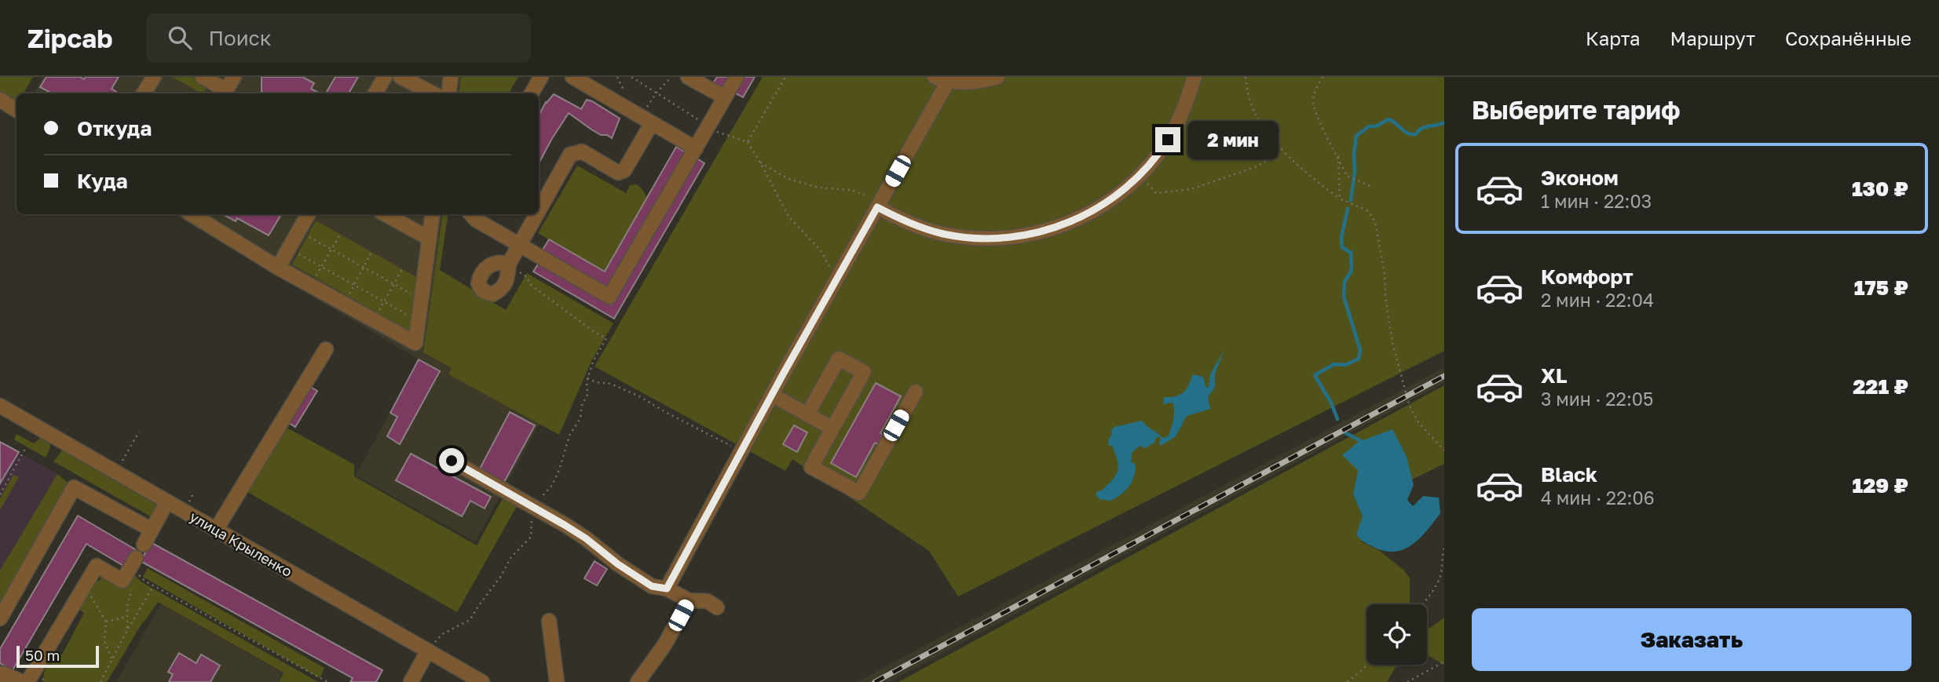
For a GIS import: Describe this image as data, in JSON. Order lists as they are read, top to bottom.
{
  "streets": {
    "street": ["улица Крыленко"]
  },
  "scale_bar": "50 m",
  "page": {
    "header": "Zipcab",
    "search": "Поиск",
    "nav": ["Карта", "Маршрут", "Сохранённые"],
    "heading": "Выберите тариф",
    "banner": ["Откуда", "Куда"],
    "bubble": "2 мин",
    "list": [
      {
        "name": "Эконом",
        "note": "1 мин · 22:03",
        "value": "130 ₽"
      },
      {
        "name": "Комфорт",
        "note": "2 мин · 22:04",
        "value": "175 ₽"
      },
      {
        "name": "XL",
        "note": "3 мин · 22:05",
        "value": "221 ₽"
      },
      {
        "name": "Black",
        "note": "4 мин · 22:06",
        "value": "129 ₽"
      }
    ],
    "buttons": "Заказать",
    "scale": "50 m"
  }
}
